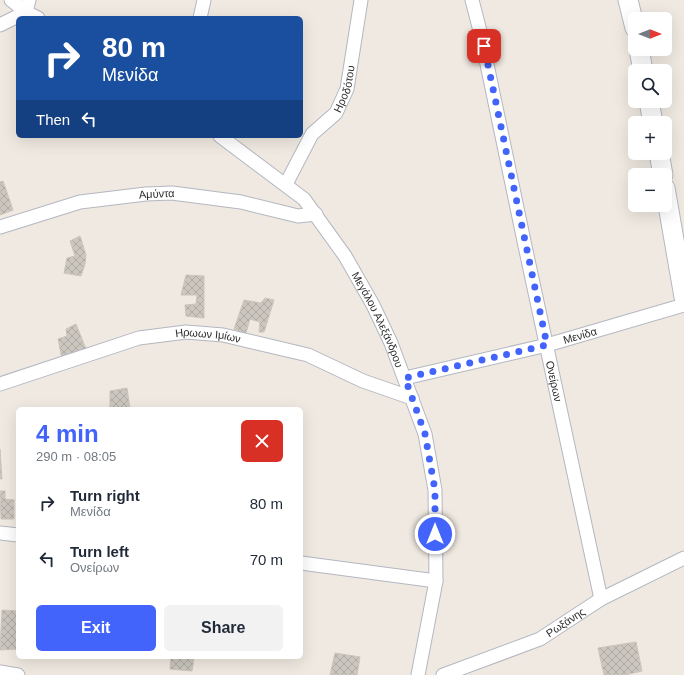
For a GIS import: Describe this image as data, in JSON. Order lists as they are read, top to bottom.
{
  "streets": {
    "street": [
      "Ηροδότου",
      "Αμύντα",
      "Μεγάλου Αλεξάνδρου",
      "Μενίδα",
      "Ηρωων Ιμίων",
      "Ονείρων",
      "Ρωξάνης"
    ]
  },
  "crossings": [
    ["Ηροδότου", "Μεγάλου Αλεξάνδρου"],
    ["Αμύντα", "Μεγάλου Αλεξάνδρου"],
    ["Μεγάλου Αλεξάνδρου", "Μενίδα"],
    ["Μεγάλου Αλεξάνδρου", "Ηρωων Ιμίων"],
    ["Μενίδα", "Ονείρων"],
    ["Ονείρων", "Ρωξάνης"]
  ],
  "north": "right",
  "page": {
    "map_buttons": ["+", "−"],
    "turn": ["80 m", "Μενίδα"],
    "then": "Then",
    "heading": ["4 min", "290 m · 08:05"],
    "list": [
      {
        "name": "Turn right",
        "note": "Μενίδα",
        "value": "80 m"
      },
      {
        "name": "Turn left",
        "note": "Ονείρων",
        "value": "70 m"
      }
    ],
    "buttons": ["Exit", "Share"]
  }
}
